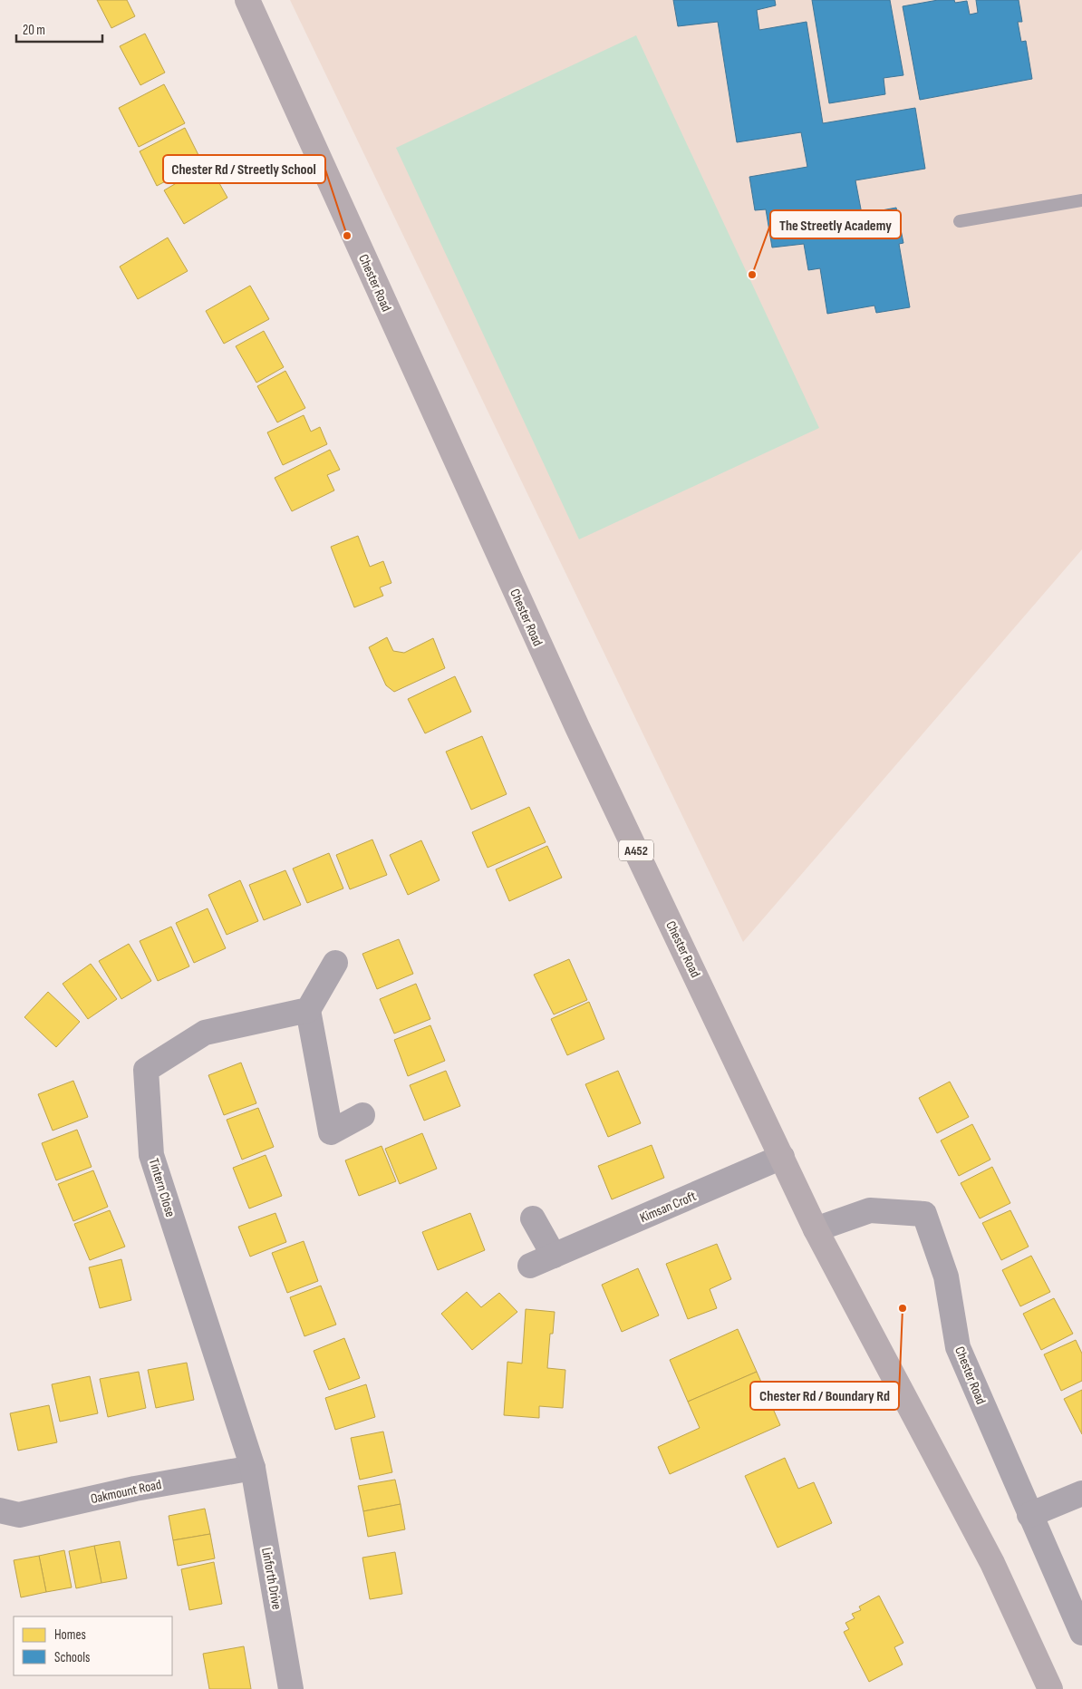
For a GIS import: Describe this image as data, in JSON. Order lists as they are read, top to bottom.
{
  "streets": {
    "highway": ["Chester Road", "A452"],
    "street": [
      "Tintern Close",
      "Kimsan Croft",
      "Oakmount Road",
      "Linforth Drive"
    ]
  },
  "crossings": [
    ["Chester Road", "Kimsan Croft"],
    ["Tintern Close", "Oakmount Road"],
    ["Tintern Close", "Linforth Drive"],
    ["Oakmount Road", "Linforth Drive"]
  ],
  "places": ["Chester Rd / Streetly School", "The Streetly Academy", "Chester Rd / Boundary Rd"],
  "legend": ["Homes", "Schools"],
  "scale_bar": "20 m"
}
